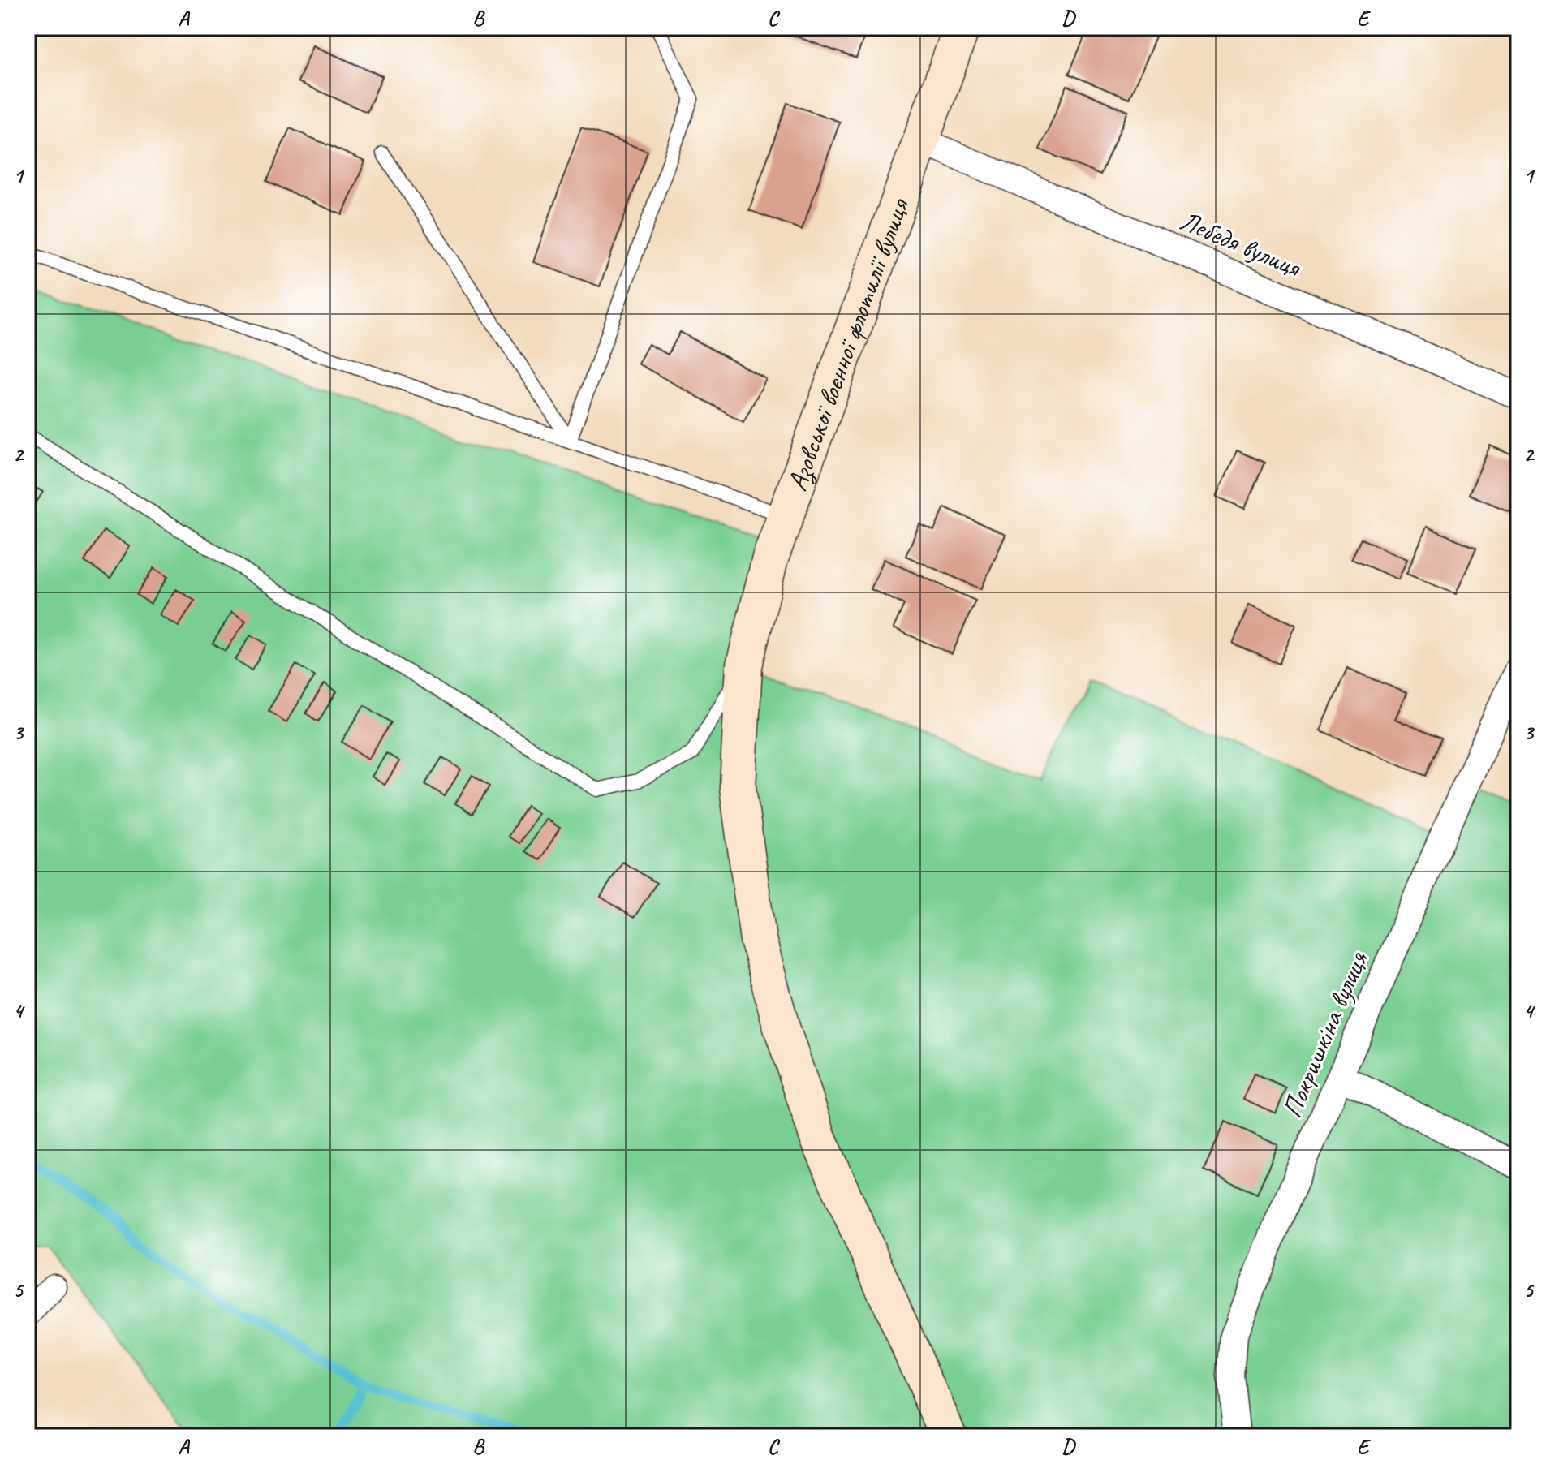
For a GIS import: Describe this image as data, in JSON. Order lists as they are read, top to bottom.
{
  "streets": {
    "street": ["Лебедя вулиця", "Азовської воєнної флотилії вулиця", "Покришкіна вулиця"]
  },
  "crossings": [
    ["Лебедя вулиця", "Азовської воєнної флотилії вулиця"]
  ],
  "grid": {
    "columns": [
      "A",
      "B",
      "C",
      "D",
      "E"
    ],
    "rows": [
      "1",
      "2",
      "3",
      "4",
      "5"
    ]
  }
}
